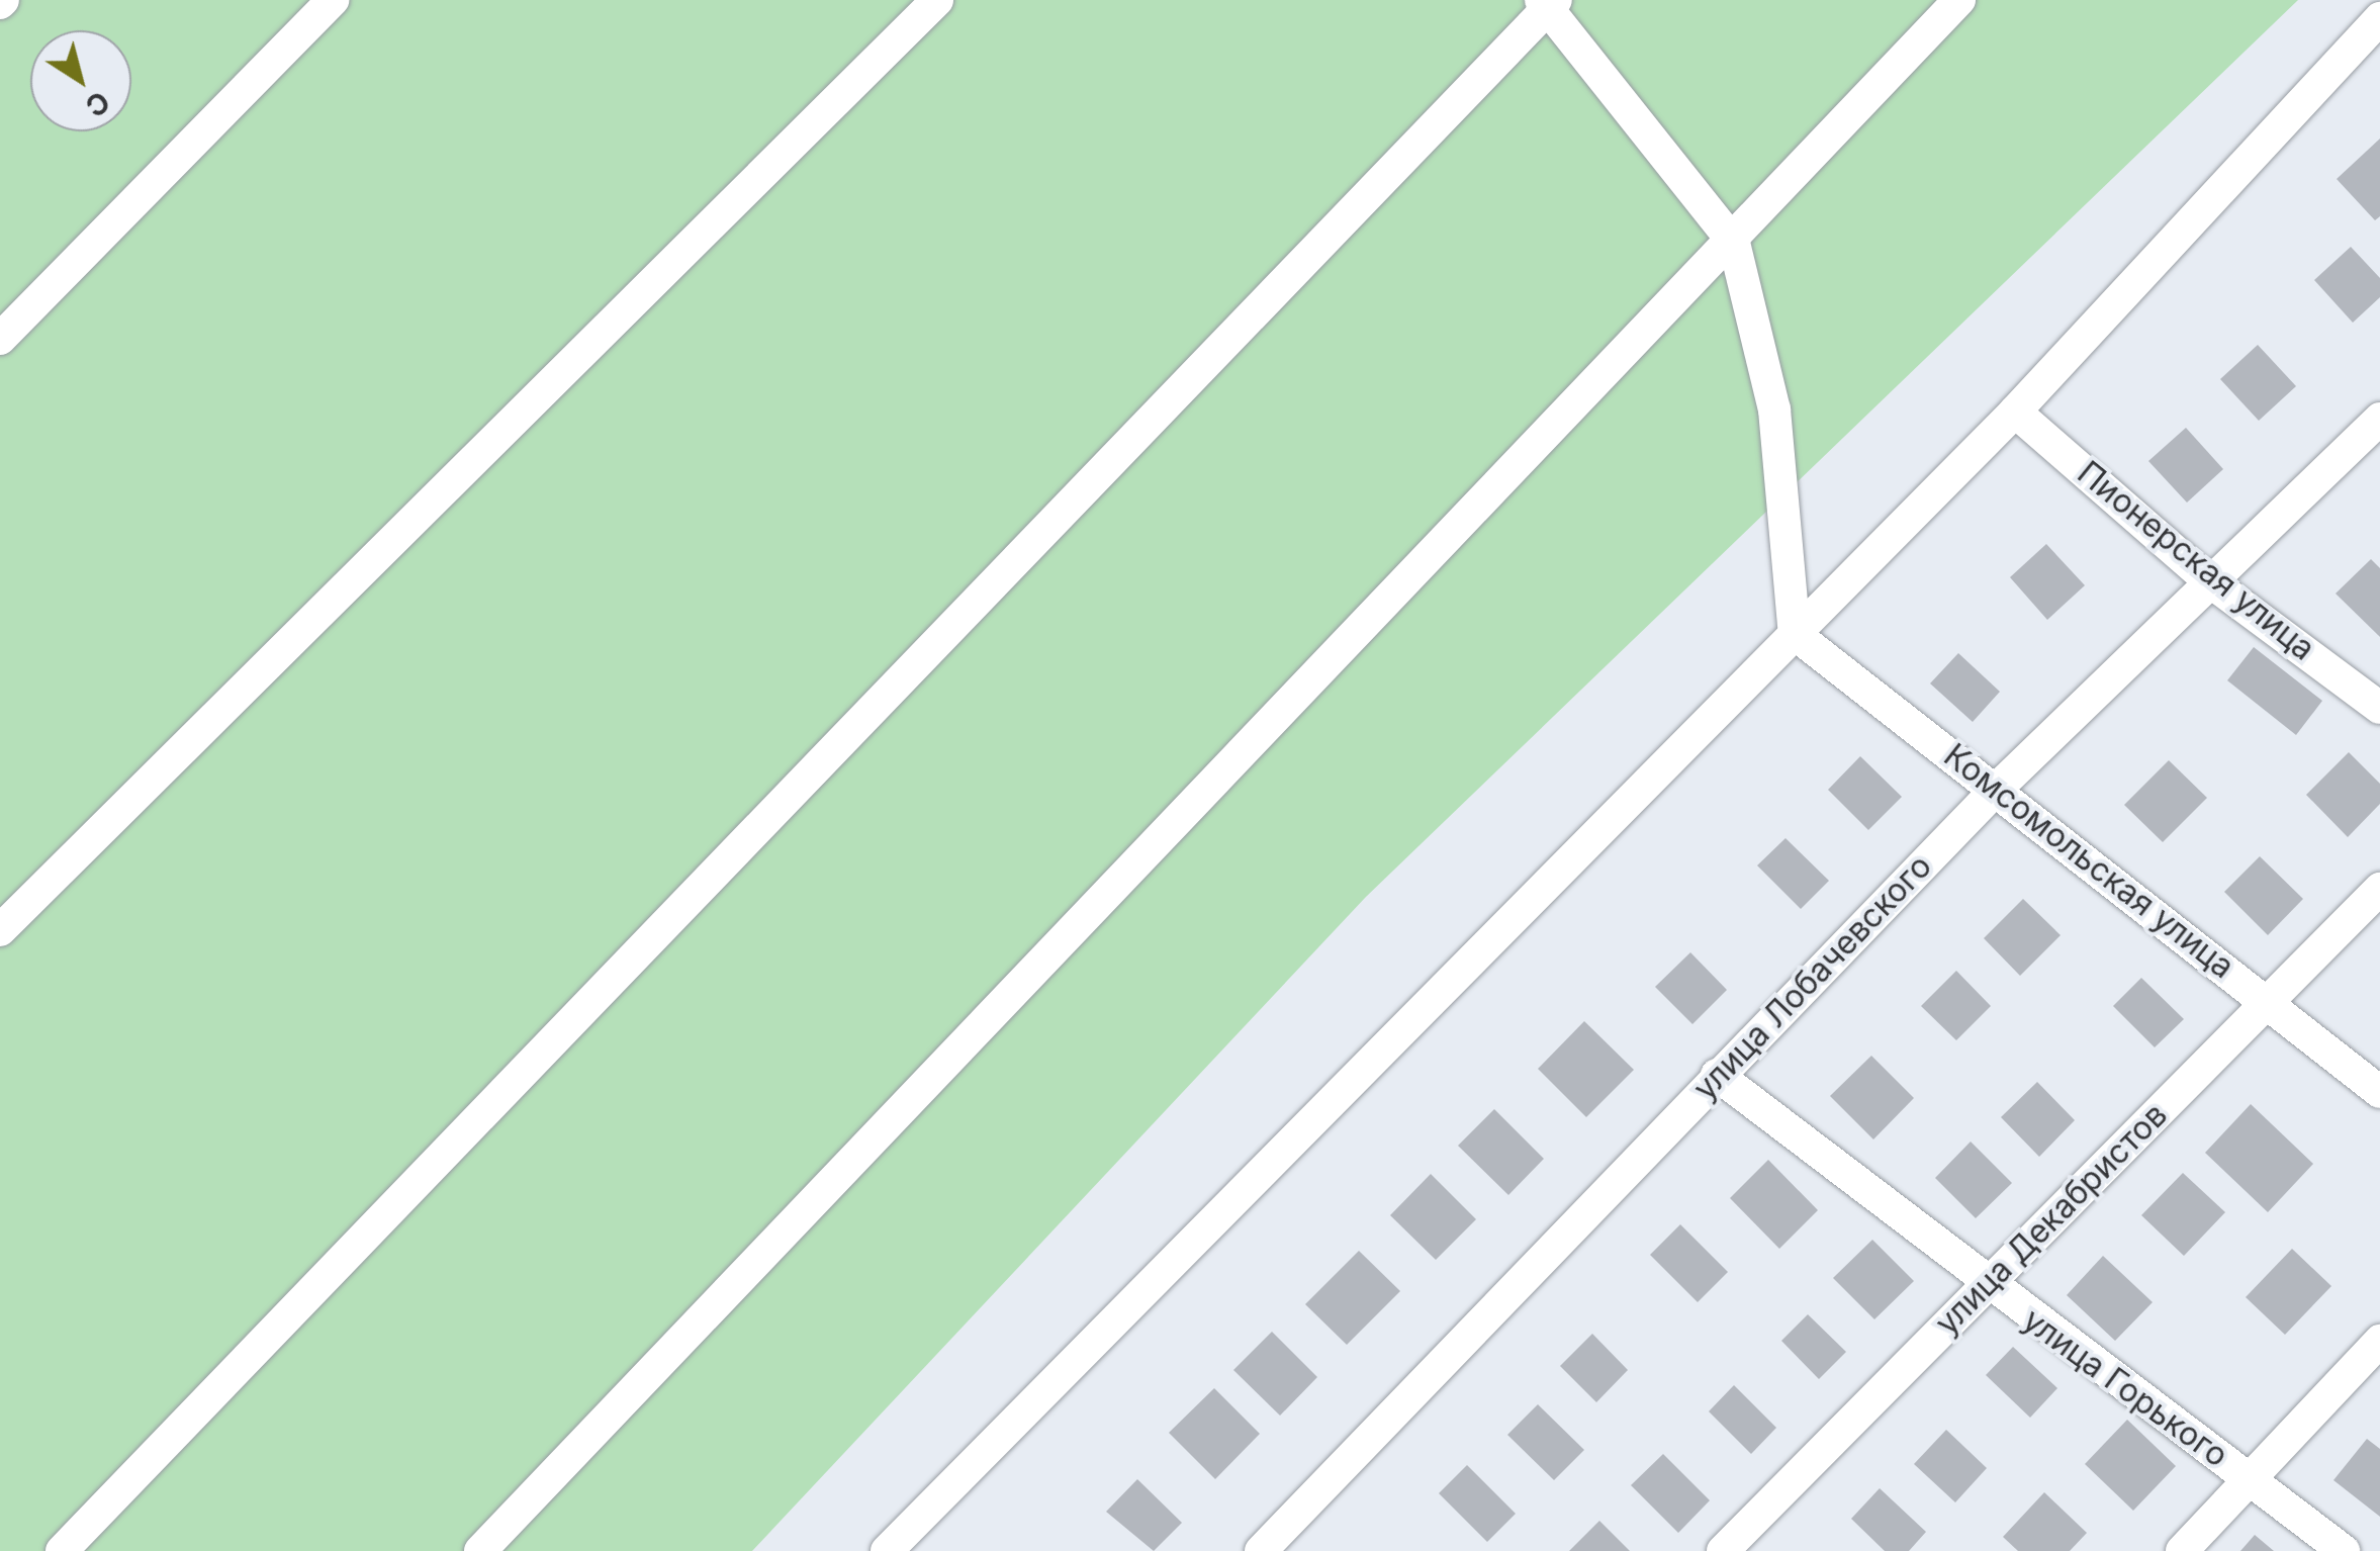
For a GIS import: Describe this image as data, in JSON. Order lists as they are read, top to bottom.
{
  "streets": {
    "street": [
      "Пионерская улица",
      "Комсомольская улица",
      "улица Лобачевского",
      "улица Декабристов",
      "улица Горького"
    ]
  },
  "crossings": [
    ["Пионерская улица", "улица Лобачевского"],
    ["Комсомольская улица", "улица Лобачевского"],
    ["Комсомольская улица", "улица Декабристов"],
    ["улица Лобачевского", "улица Горького"],
    ["улица Декабристов", "улица Горького"]
  ],
  "north": "bottom right"
}
